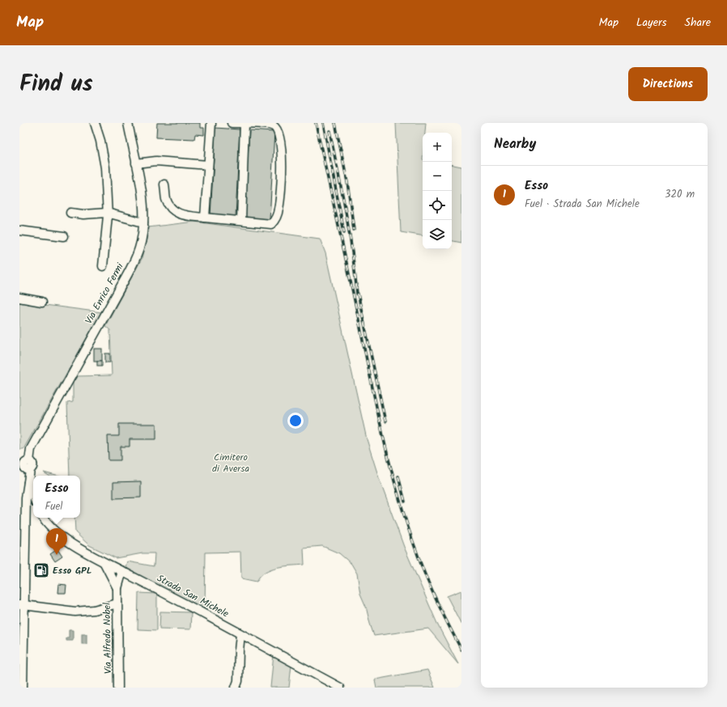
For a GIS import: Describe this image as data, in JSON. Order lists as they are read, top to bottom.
{
  "streets": {
    "street": ["Via Enrico Fermi", "Strada San Michele", "Via Alfredo Nobel"]
  },
  "crossings": [
    ["Strada San Michele", "Via Alfredo Nobel"]
  ],
  "parks": ["Cimitero di Aversa"],
  "places": {
    "fuel station": ["Esso GPL"]
  },
  "page": {
    "header": "Map",
    "nav": ["Map", "Layers", "Share"],
    "title": "Find us",
    "buttons": "Directions",
    "heading": "Nearby",
    "map_buttons": ["+", "−"],
    "list": [
      {
        "mark": "1",
        "name": "Esso",
        "note": "Fuel · Strada San Michele",
        "value": "320 m"
      }
    ],
    "popup": ["Esso", "Fuel"],
    "pins": "1"
  }
}
